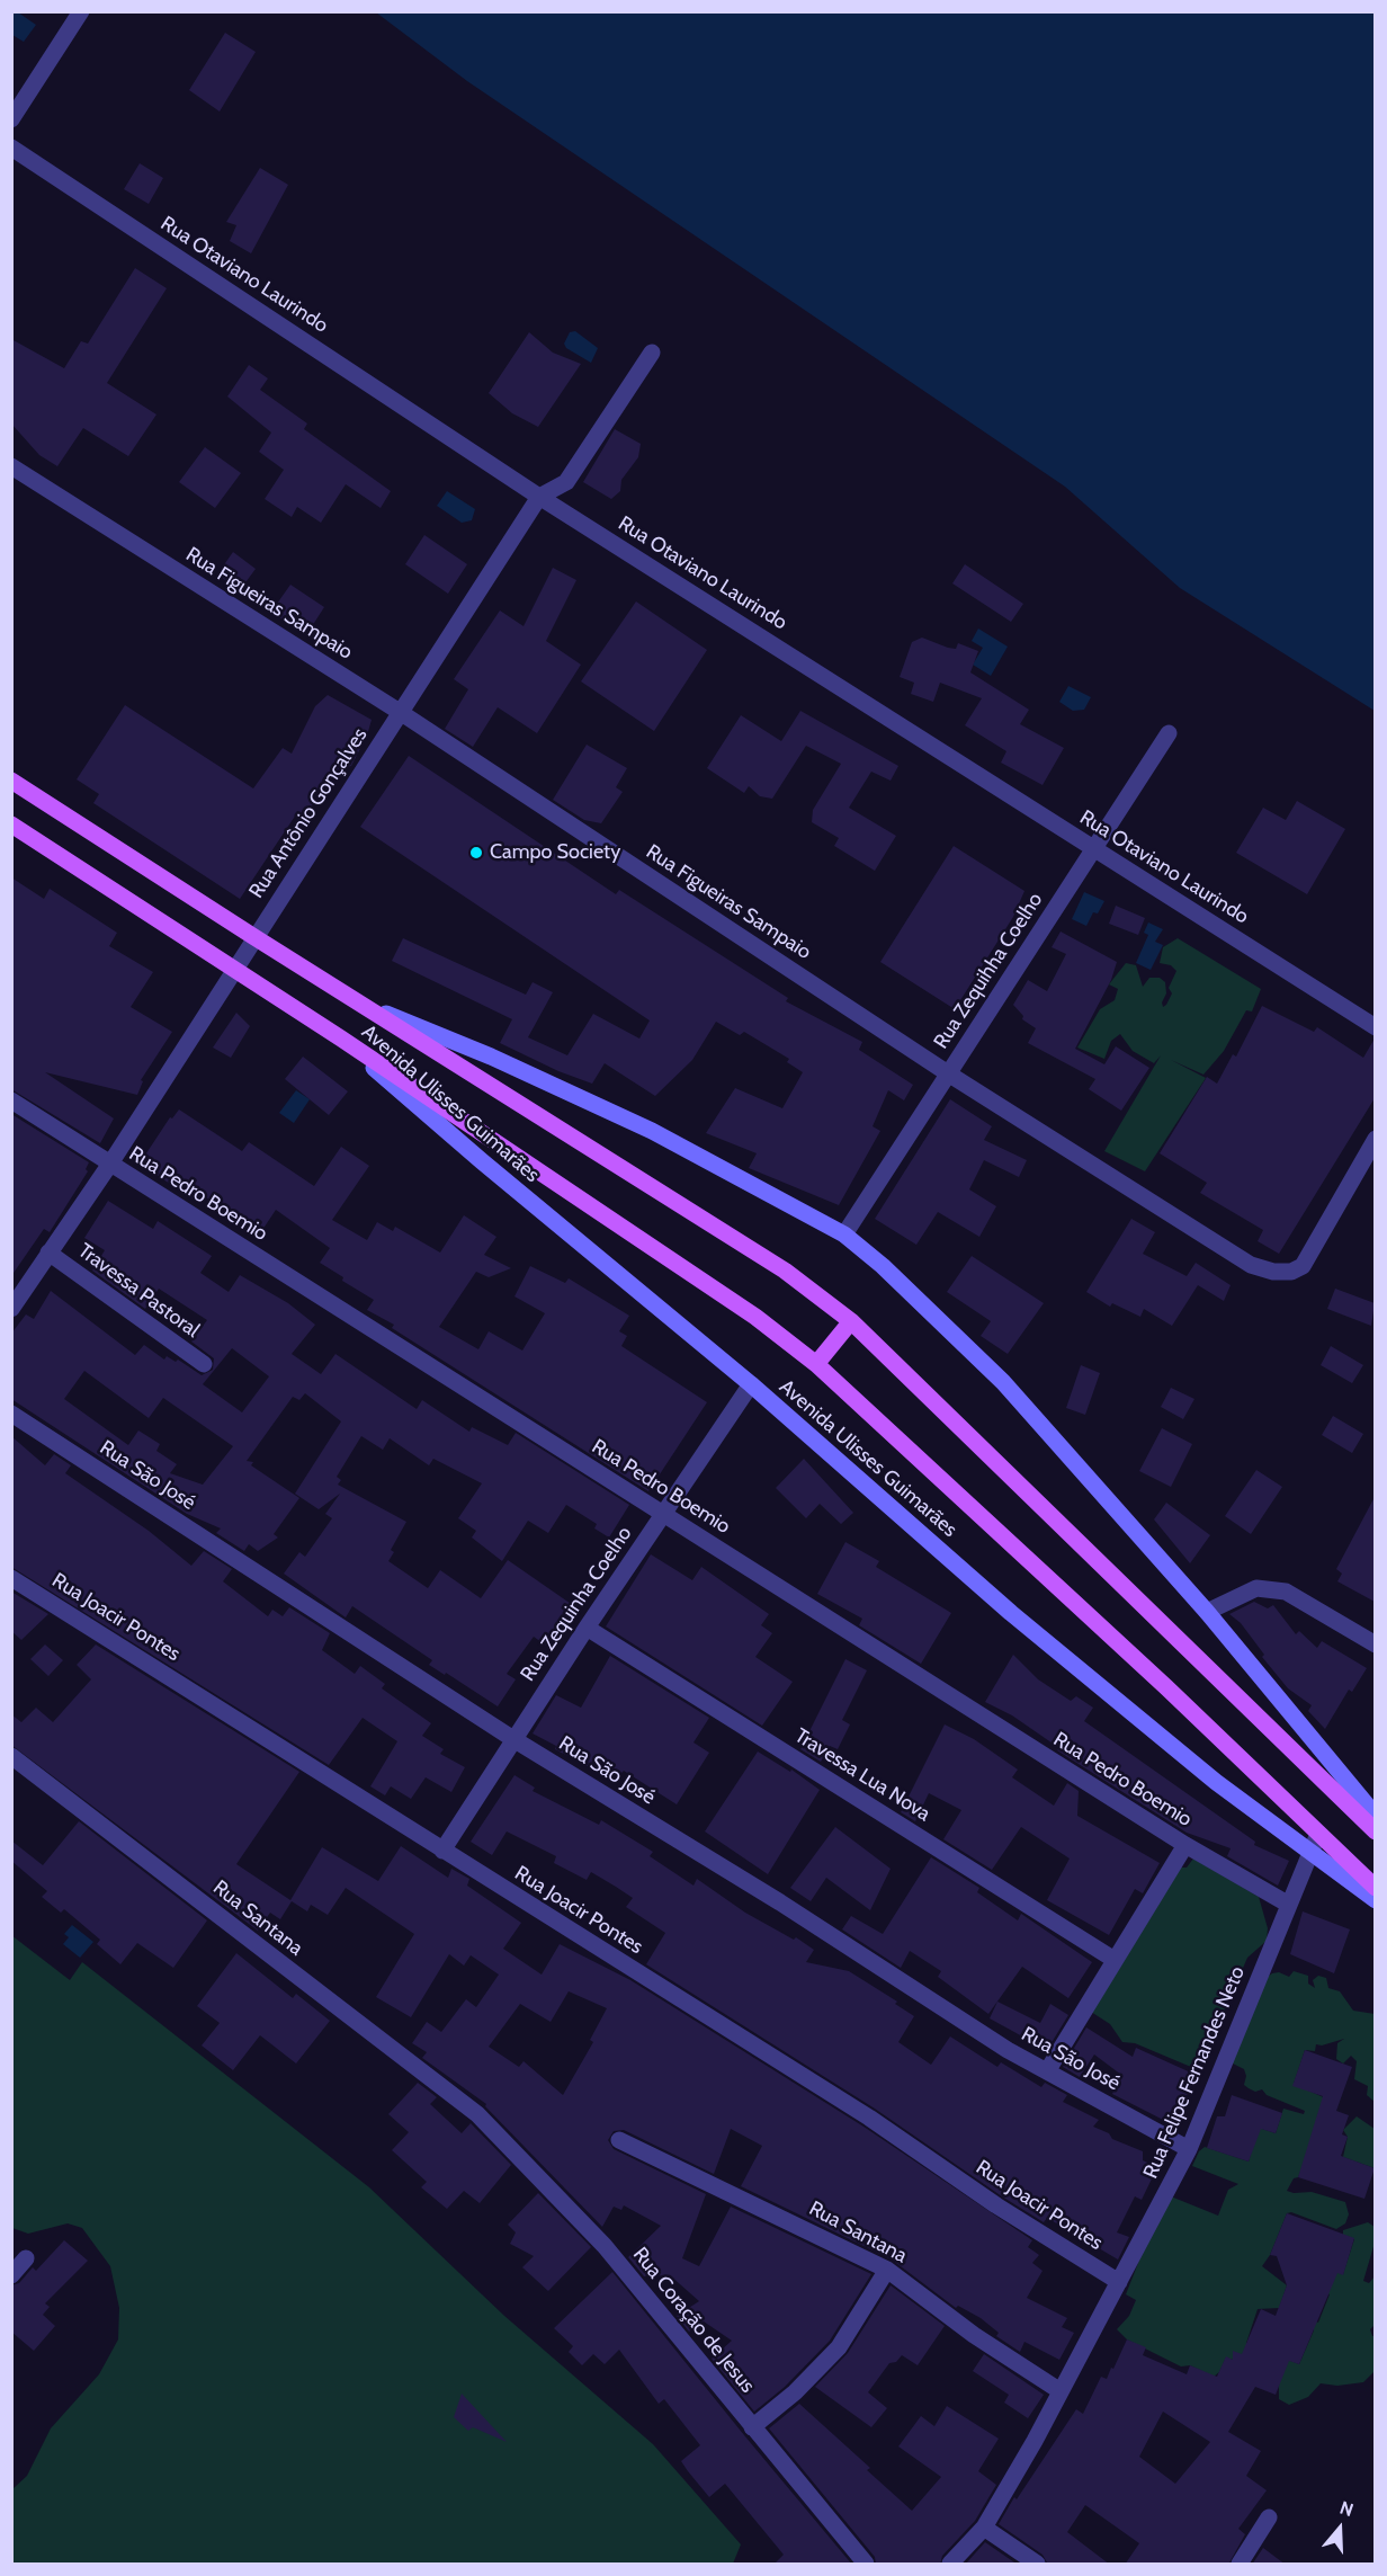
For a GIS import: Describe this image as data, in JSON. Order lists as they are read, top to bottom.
{
  "streets": {
    "main road": ["Avenida Ulisses Guimarães"],
    "street": [
      "Rua Otaviano Laurindo",
      "Rua Figueiras Sampaio",
      "Rua Antônio Gonçalves",
      "Rua Zequihha Coelho",
      "Rua Pedro Boemio",
      "Travessa Pastoral",
      "Rua São José",
      "Rua Zequinha Coelho",
      "Rua Joacir Pontes",
      "Travessa Lua Nova",
      "Rua Santana",
      "Rua Felipe Fernandes Neto",
      "Rua Coração de Jesus"
    ]
  },
  "crossings": [
    ["Rua Otaviano Laurindo", "Rua Antônio Gonçalves"],
    ["Rua Otaviano Laurindo", "Rua Zequihha Coelho"],
    ["Rua Figueiras Sampaio", "Rua Antônio Gonçalves"],
    ["Rua Figueiras Sampaio", "Rua Zequihha Coelho"],
    ["Rua Antônio Gonçalves", "Avenida Ulisses Guimarães"],
    ["Rua Antônio Gonçalves", "Rua Pedro Boemio"],
    ["Rua Antônio Gonçalves", "Travessa Pastoral"],
    ["Rua Zequihha Coelho", "Avenida Ulisses Guimarães"],
    ["Avenida Ulisses Guimarães", "Rua Zequinha Coelho"],
    ["Avenida Ulisses Guimarães", "Rua Felipe Fernandes Neto"],
    ["Rua Pedro Boemio", "Rua Zequinha Coelho"],
    ["Rua Pedro Boemio", "Rua Felipe Fernandes Neto"],
    ["Rua São José", "Rua Zequinha Coelho"],
    ["Rua São José", "Rua Felipe Fernandes Neto"],
    ["Rua Zequinha Coelho", "Rua Joacir Pontes"],
    ["Rua Zequinha Coelho", "Travessa Lua Nova"],
    ["Rua Joacir Pontes", "Rua Felipe Fernandes Neto"],
    ["Rua Santana", "Rua Felipe Fernandes Neto"],
    ["Rua Santana", "Rua Coração de Jesus"]
  ],
  "places": ["Campo Society"],
  "north": "top"
}
